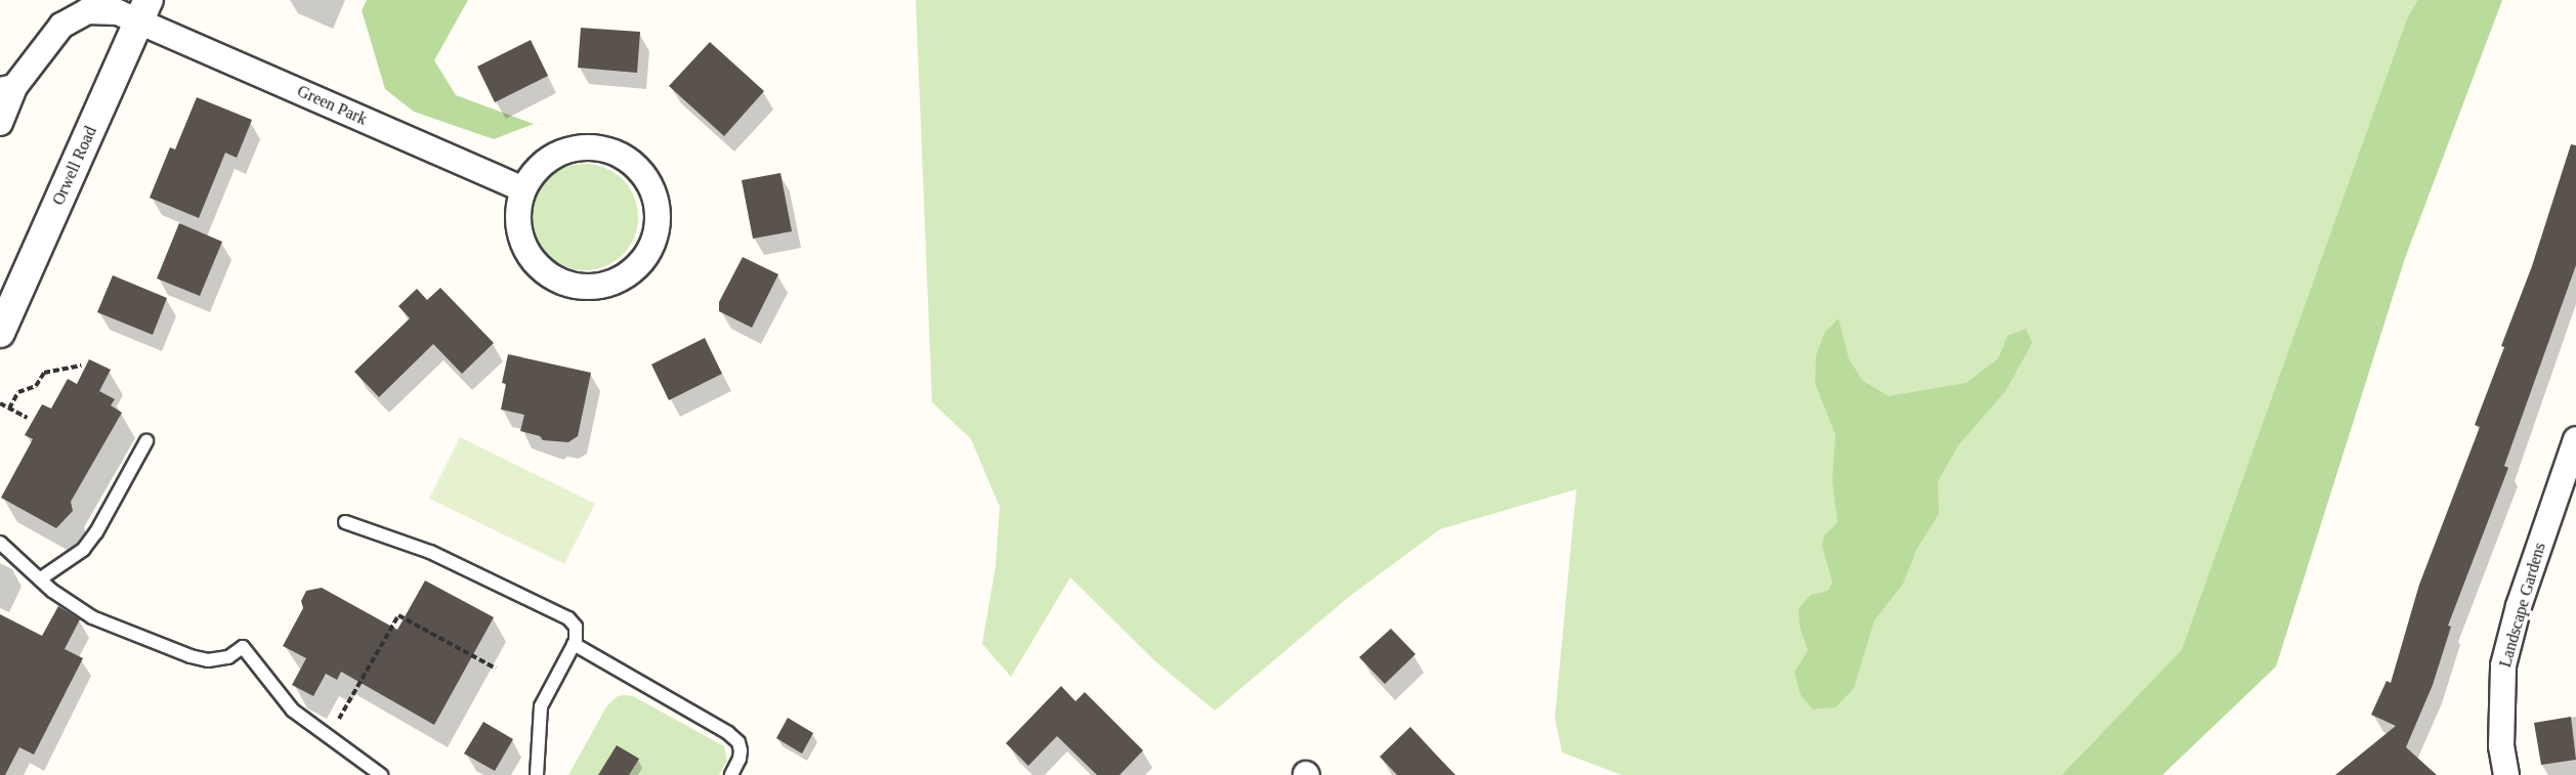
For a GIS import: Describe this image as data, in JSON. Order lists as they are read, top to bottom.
{
  "streets": {
    "street": ["Green Park", "Orwell Road", "Landscape Gardens"]
  },
  "crossings": [
    ["Green Park", "Orwell Road"]
  ]
}
